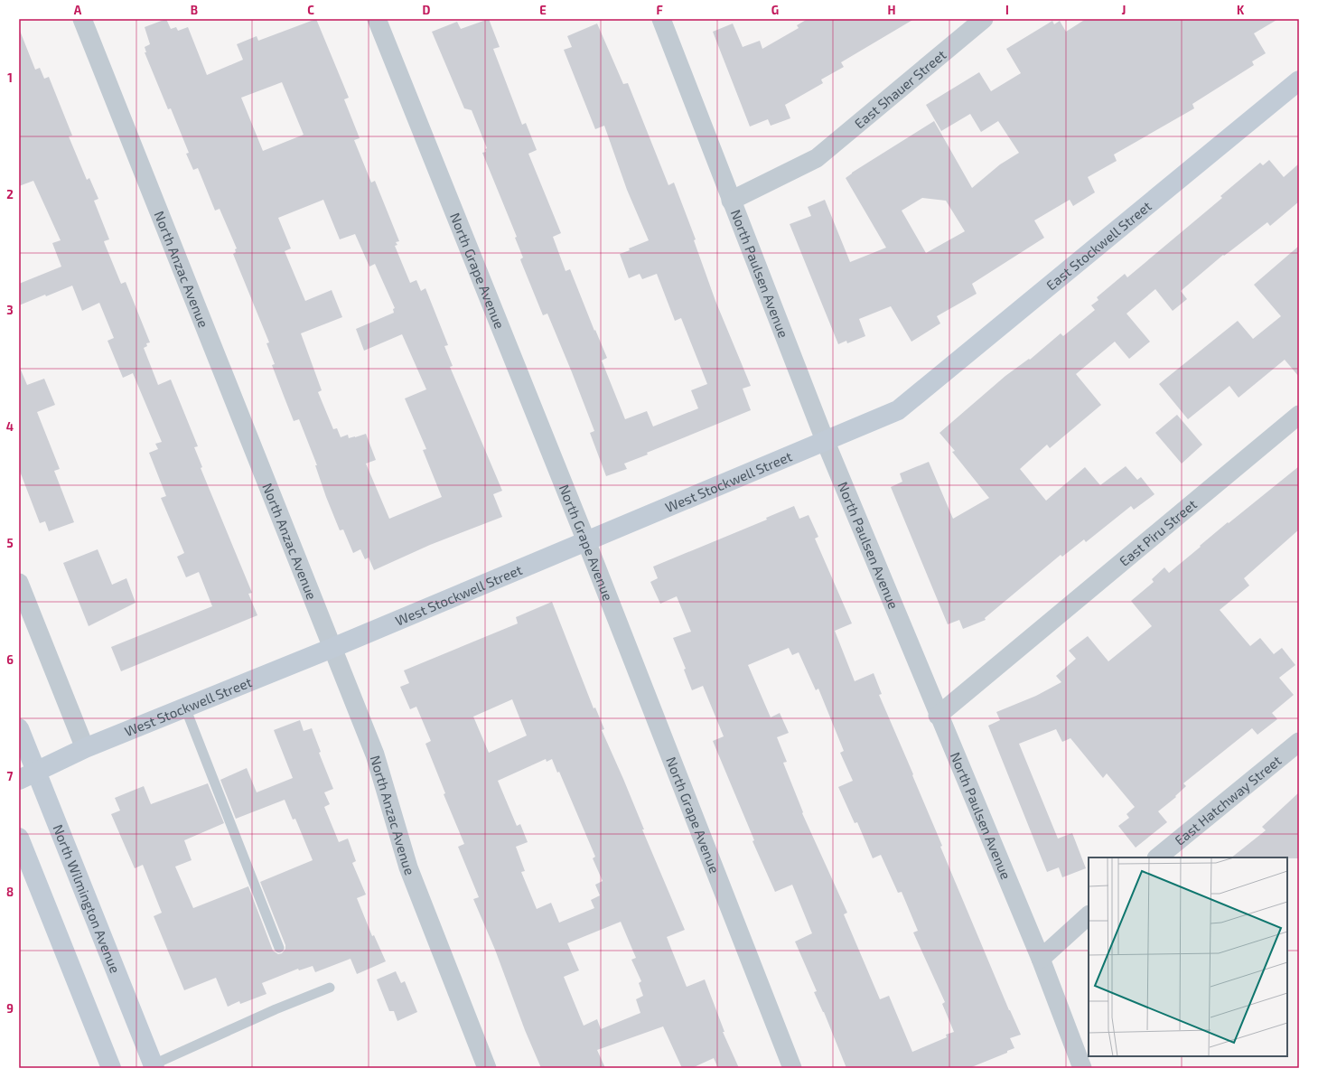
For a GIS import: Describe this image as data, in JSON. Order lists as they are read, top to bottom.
{
  "streets": {
    "street": [
      "East Shauer Street",
      "East Stockwell Street",
      "North Anzac Avenue",
      "North Grape Avenue",
      "North Paulsen Avenue",
      "West Stockwell Street",
      "East Piru Street",
      "East Hatchway Street",
      "North Wilmington Avenue"
    ]
  },
  "crossings": [
    ["East Shauer Street", "North Paulsen Avenue"],
    ["East Stockwell Street", "West Stockwell Street"],
    ["North Anzac Avenue", "West Stockwell Street"],
    ["North Grape Avenue", "West Stockwell Street"],
    ["North Paulsen Avenue", "West Stockwell Street"],
    ["North Paulsen Avenue", "East Piru Street"],
    ["West Stockwell Street", "North Wilmington Avenue"]
  ],
  "grid": {
    "columns": [
      "A",
      "B",
      "C",
      "D",
      "E",
      "F",
      "G",
      "H",
      "I",
      "J",
      "K"
    ],
    "rows": [
      "1",
      "2",
      "3",
      "4",
      "5",
      "6",
      "7",
      "8",
      "9"
    ]
  }
}
